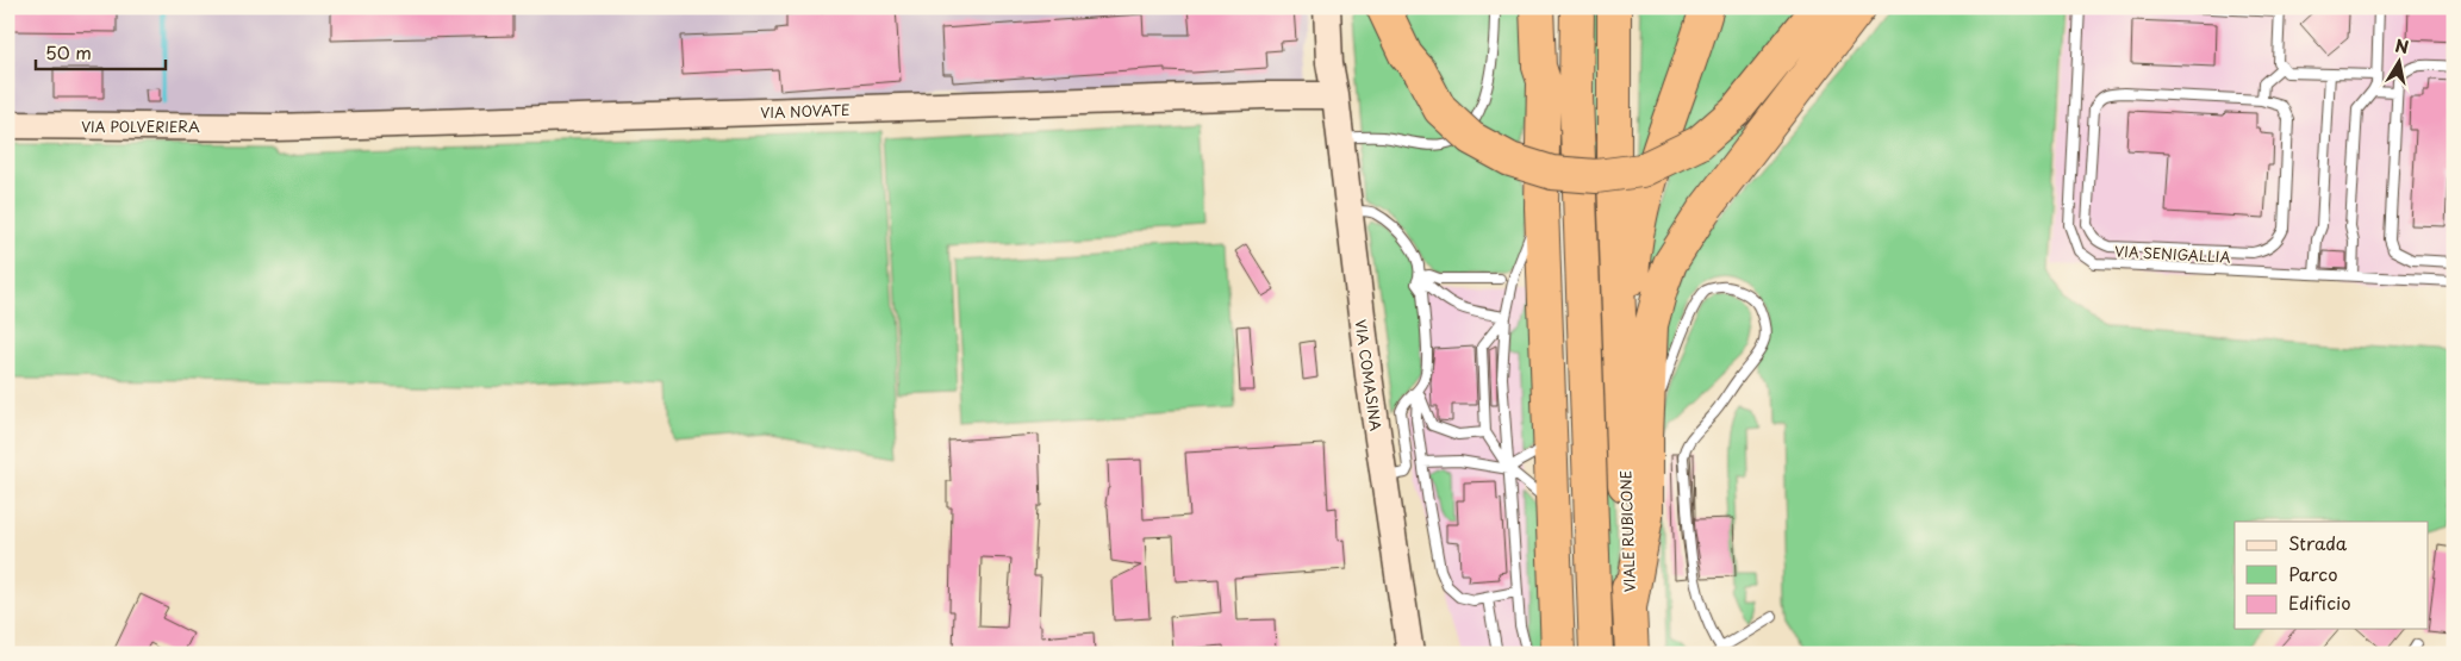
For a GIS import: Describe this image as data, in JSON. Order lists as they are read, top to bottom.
{
  "streets": {
    "highway": ["VIALE RUBICONE"],
    "street": ["VIA NOVATE", "VIA POLVERIERA", "VIA COMASINA"],
    "lane": ["VIA SENIGALLIA"]
  },
  "crossings": [
    ["VIA NOVATE", "VIA POLVERIERA"],
    ["VIA NOVATE", "VIA COMASINA"]
  ],
  "legend": ["Strada", "Parco", "Edificio"],
  "scale_bar": "50 m",
  "north": "top"
}
